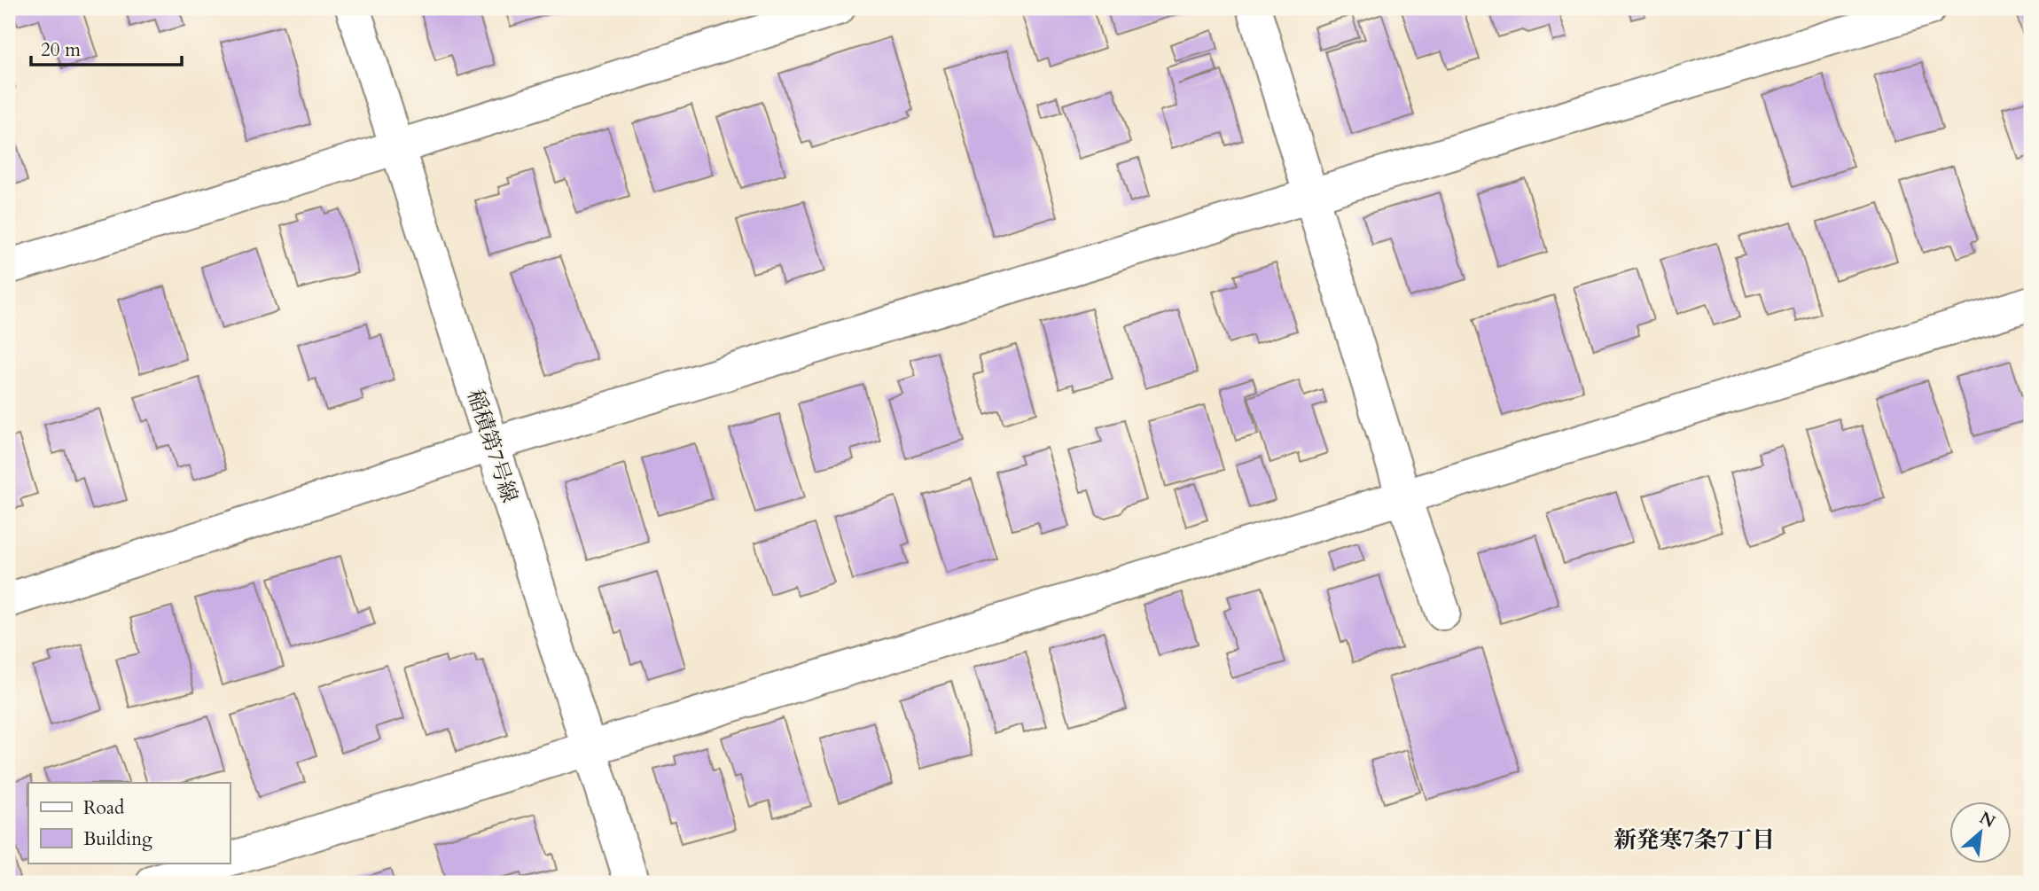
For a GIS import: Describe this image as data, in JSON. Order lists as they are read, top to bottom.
{
  "streets": {
    "street": ["稲積第7号線"]
  },
  "districts": ["新発寒7条7丁目"],
  "legend": ["Road", "Building"],
  "scale_bar": "20 m",
  "north": "top right"
}
